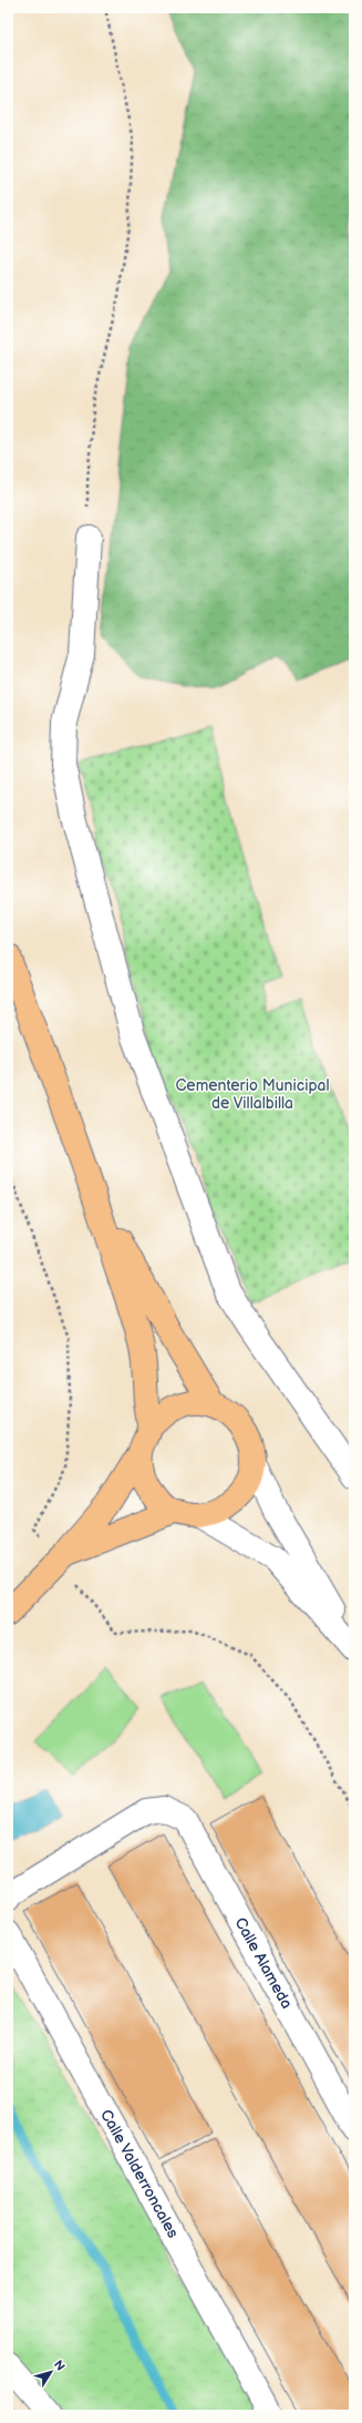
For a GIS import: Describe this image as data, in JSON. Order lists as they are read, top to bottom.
{
  "streets": {
    "street": ["Calle Alameda", "Calle Valderroncales"]
  },
  "parks": ["Cementerio Municipal de Villalbilla"],
  "north": "top right"
}
